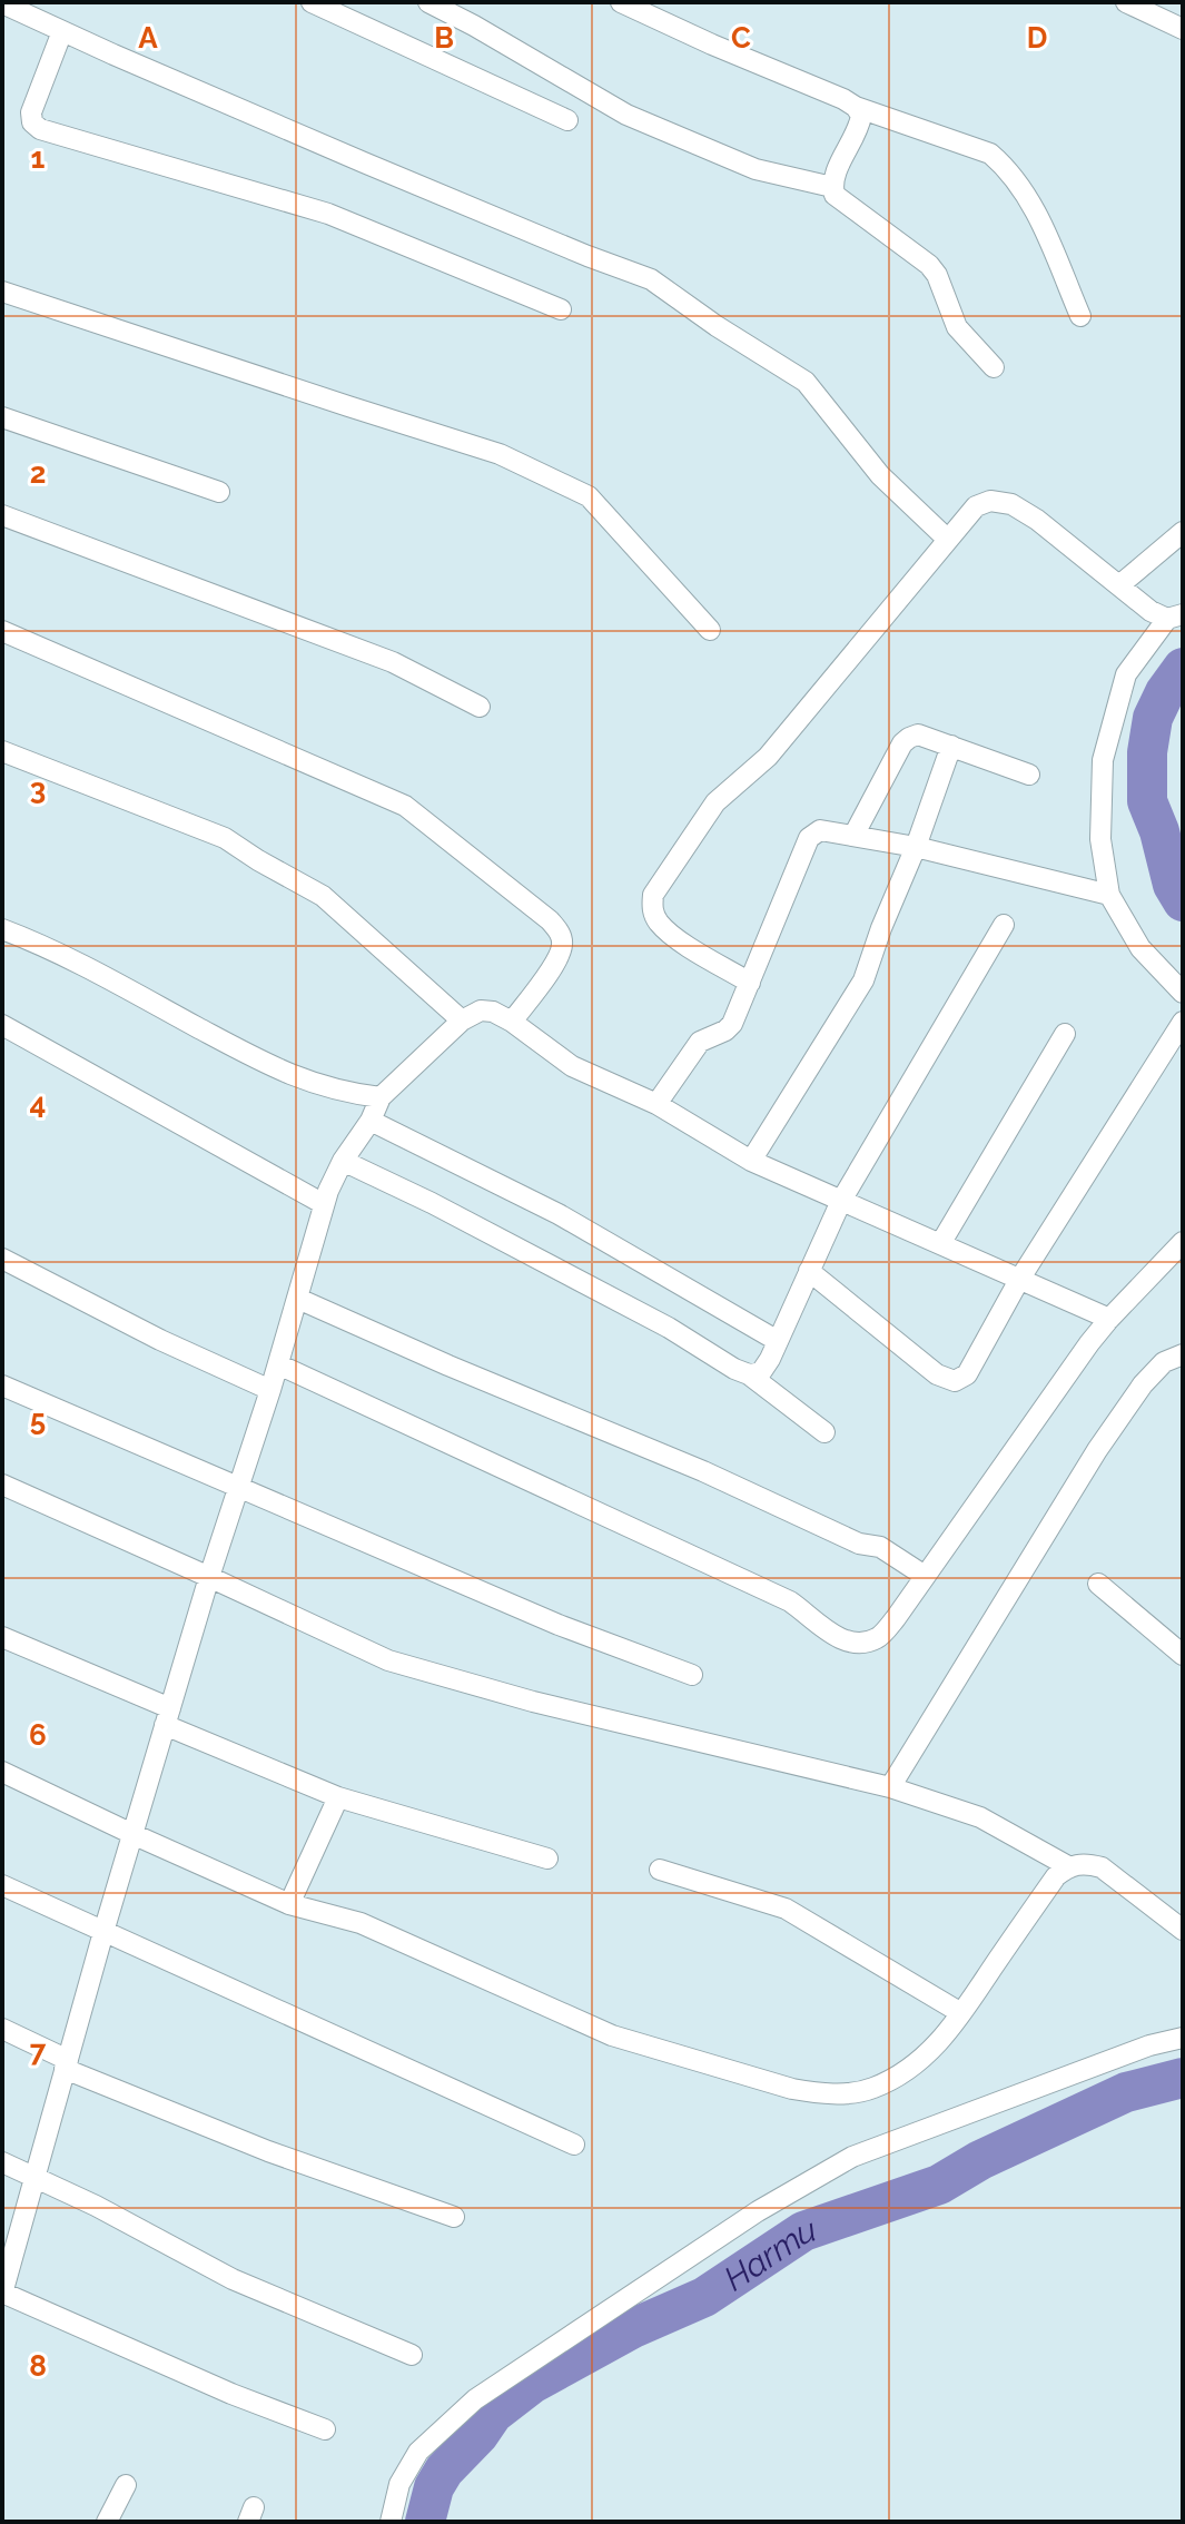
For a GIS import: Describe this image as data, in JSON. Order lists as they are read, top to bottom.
{
  "water": ["Harmu"],
  "grid": {
    "columns": [
      "A",
      "B",
      "C",
      "D"
    ],
    "rows": [
      "1",
      "2",
      "3",
      "4",
      "5",
      "6",
      "7",
      "8"
    ]
  }
}
